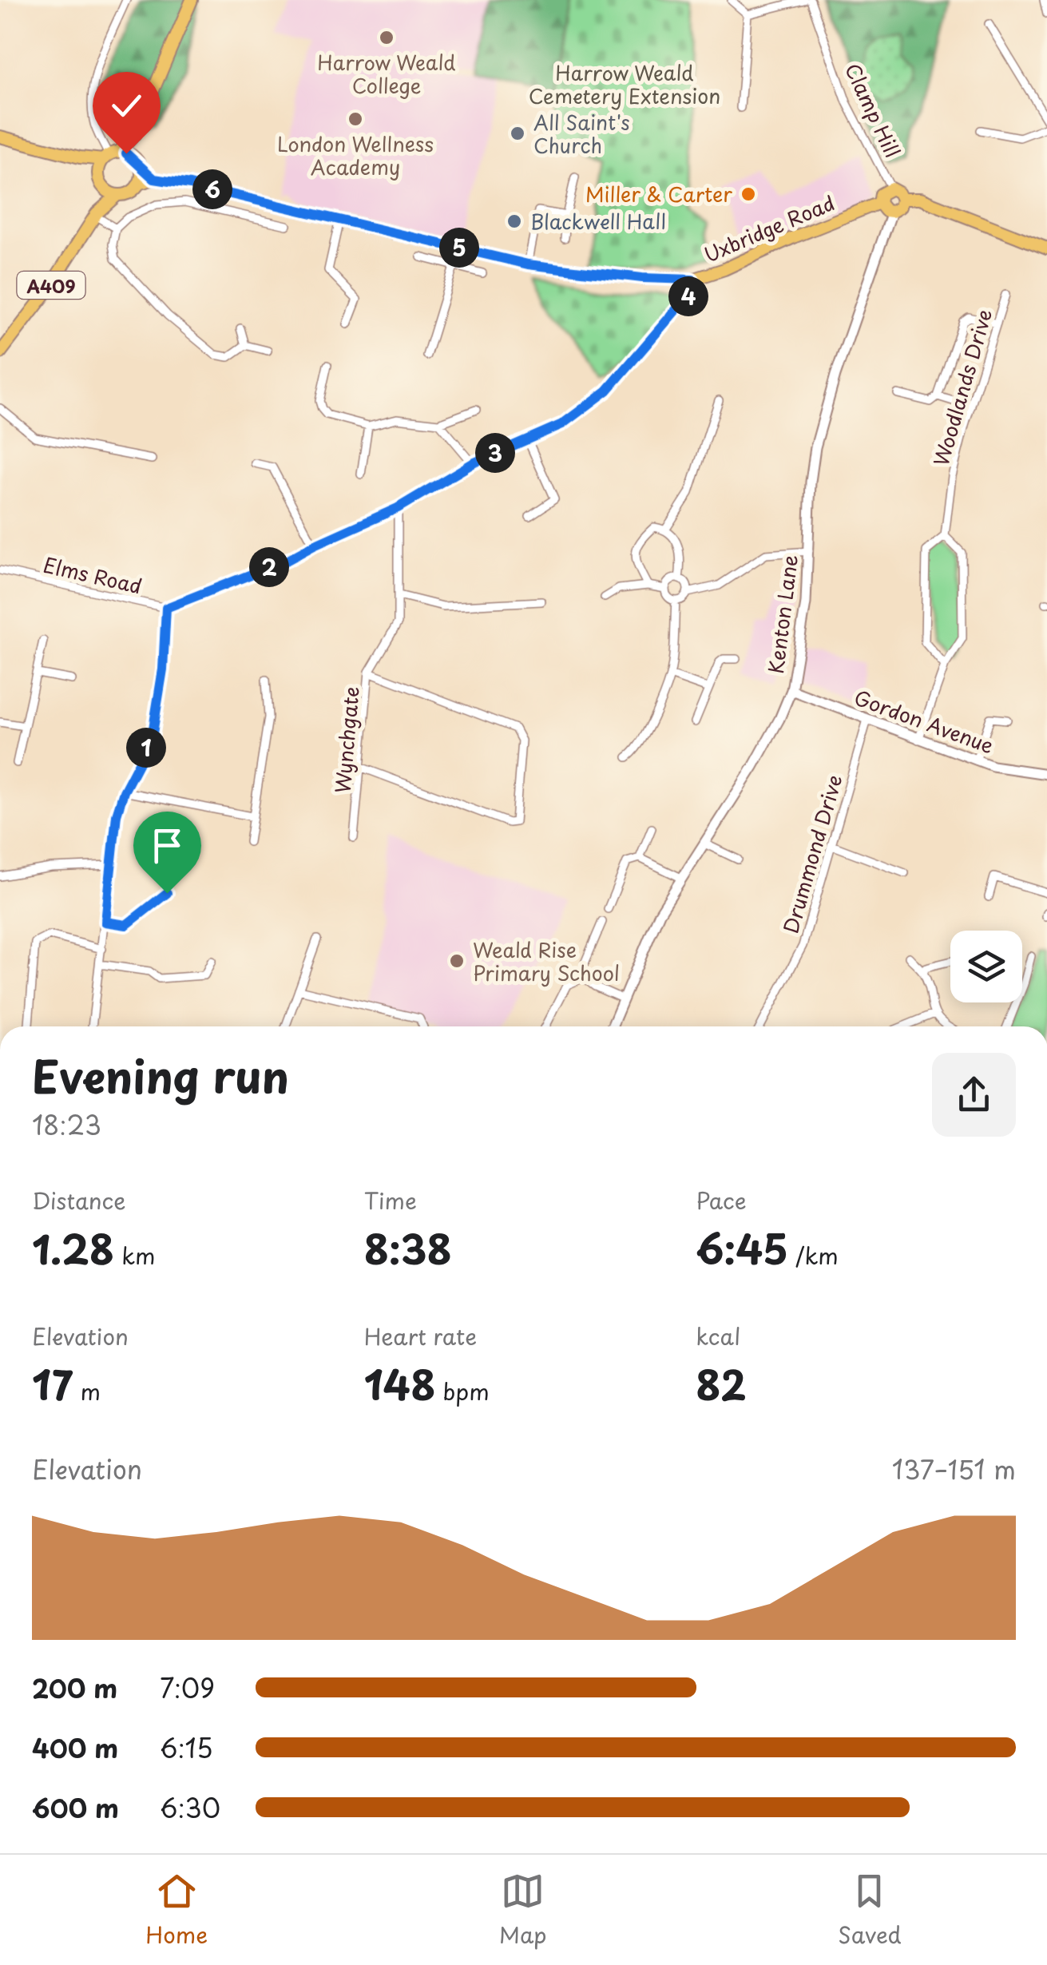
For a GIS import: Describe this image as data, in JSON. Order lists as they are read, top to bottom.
{
  "streets": {
    "main road": ["Uxbridge Road", "A409"],
    "street": [
      "Clamp Hill",
      "Woodlands Drive",
      "Elms Road",
      "Kenton Lane",
      "Gordon Avenue",
      "Wynchgate",
      "Drummond Drive"
    ]
  },
  "crossings": [
    ["Clamp Hill", "Uxbridge Road"],
    ["Clamp Hill", "Kenton Lane"],
    ["Uxbridge Road", "A409"],
    ["Uxbridge Road", "Elms Road"],
    ["Uxbridge Road", "Kenton Lane"],
    ["Elms Road", "Wynchgate"],
    ["Kenton Lane", "Gordon Avenue"],
    ["Gordon Avenue", "Drummond Drive"]
  ],
  "parks": ["Harrow Weald Cemetery Extension"],
  "places": [
    "Harrow Weald College",
    "London Wellness Academy",
    "All Saint's Church",
    "Miller & Carter",
    "Blackwell Hall",
    "Weald Rise Primary School"
  ],
  "page": {
    "pins": [
      "6",
      "5",
      "4",
      "3",
      "2",
      "1"
    ],
    "heading": ["Evening run", "18:23"],
    "stats": [
      ["Distance", "1.28 km"],
      ["Time", "8:38"],
      ["Pace", "6:45 /km"],
      ["Elevation", "17 m"],
      ["Heart rate", "148 bpm"],
      ["kcal", "82"]
    ],
    "chart": ["Elevation", "137–151 m"],
    "list": [
      {
        "name": "200 m",
        "note": "7:09"
      },
      {
        "name": "400 m",
        "note": "6:15"
      },
      {
        "name": "600 m",
        "note": "6:30"
      }
    ],
    "tabs": ["Home", "Map", "Saved"]
  }
}
